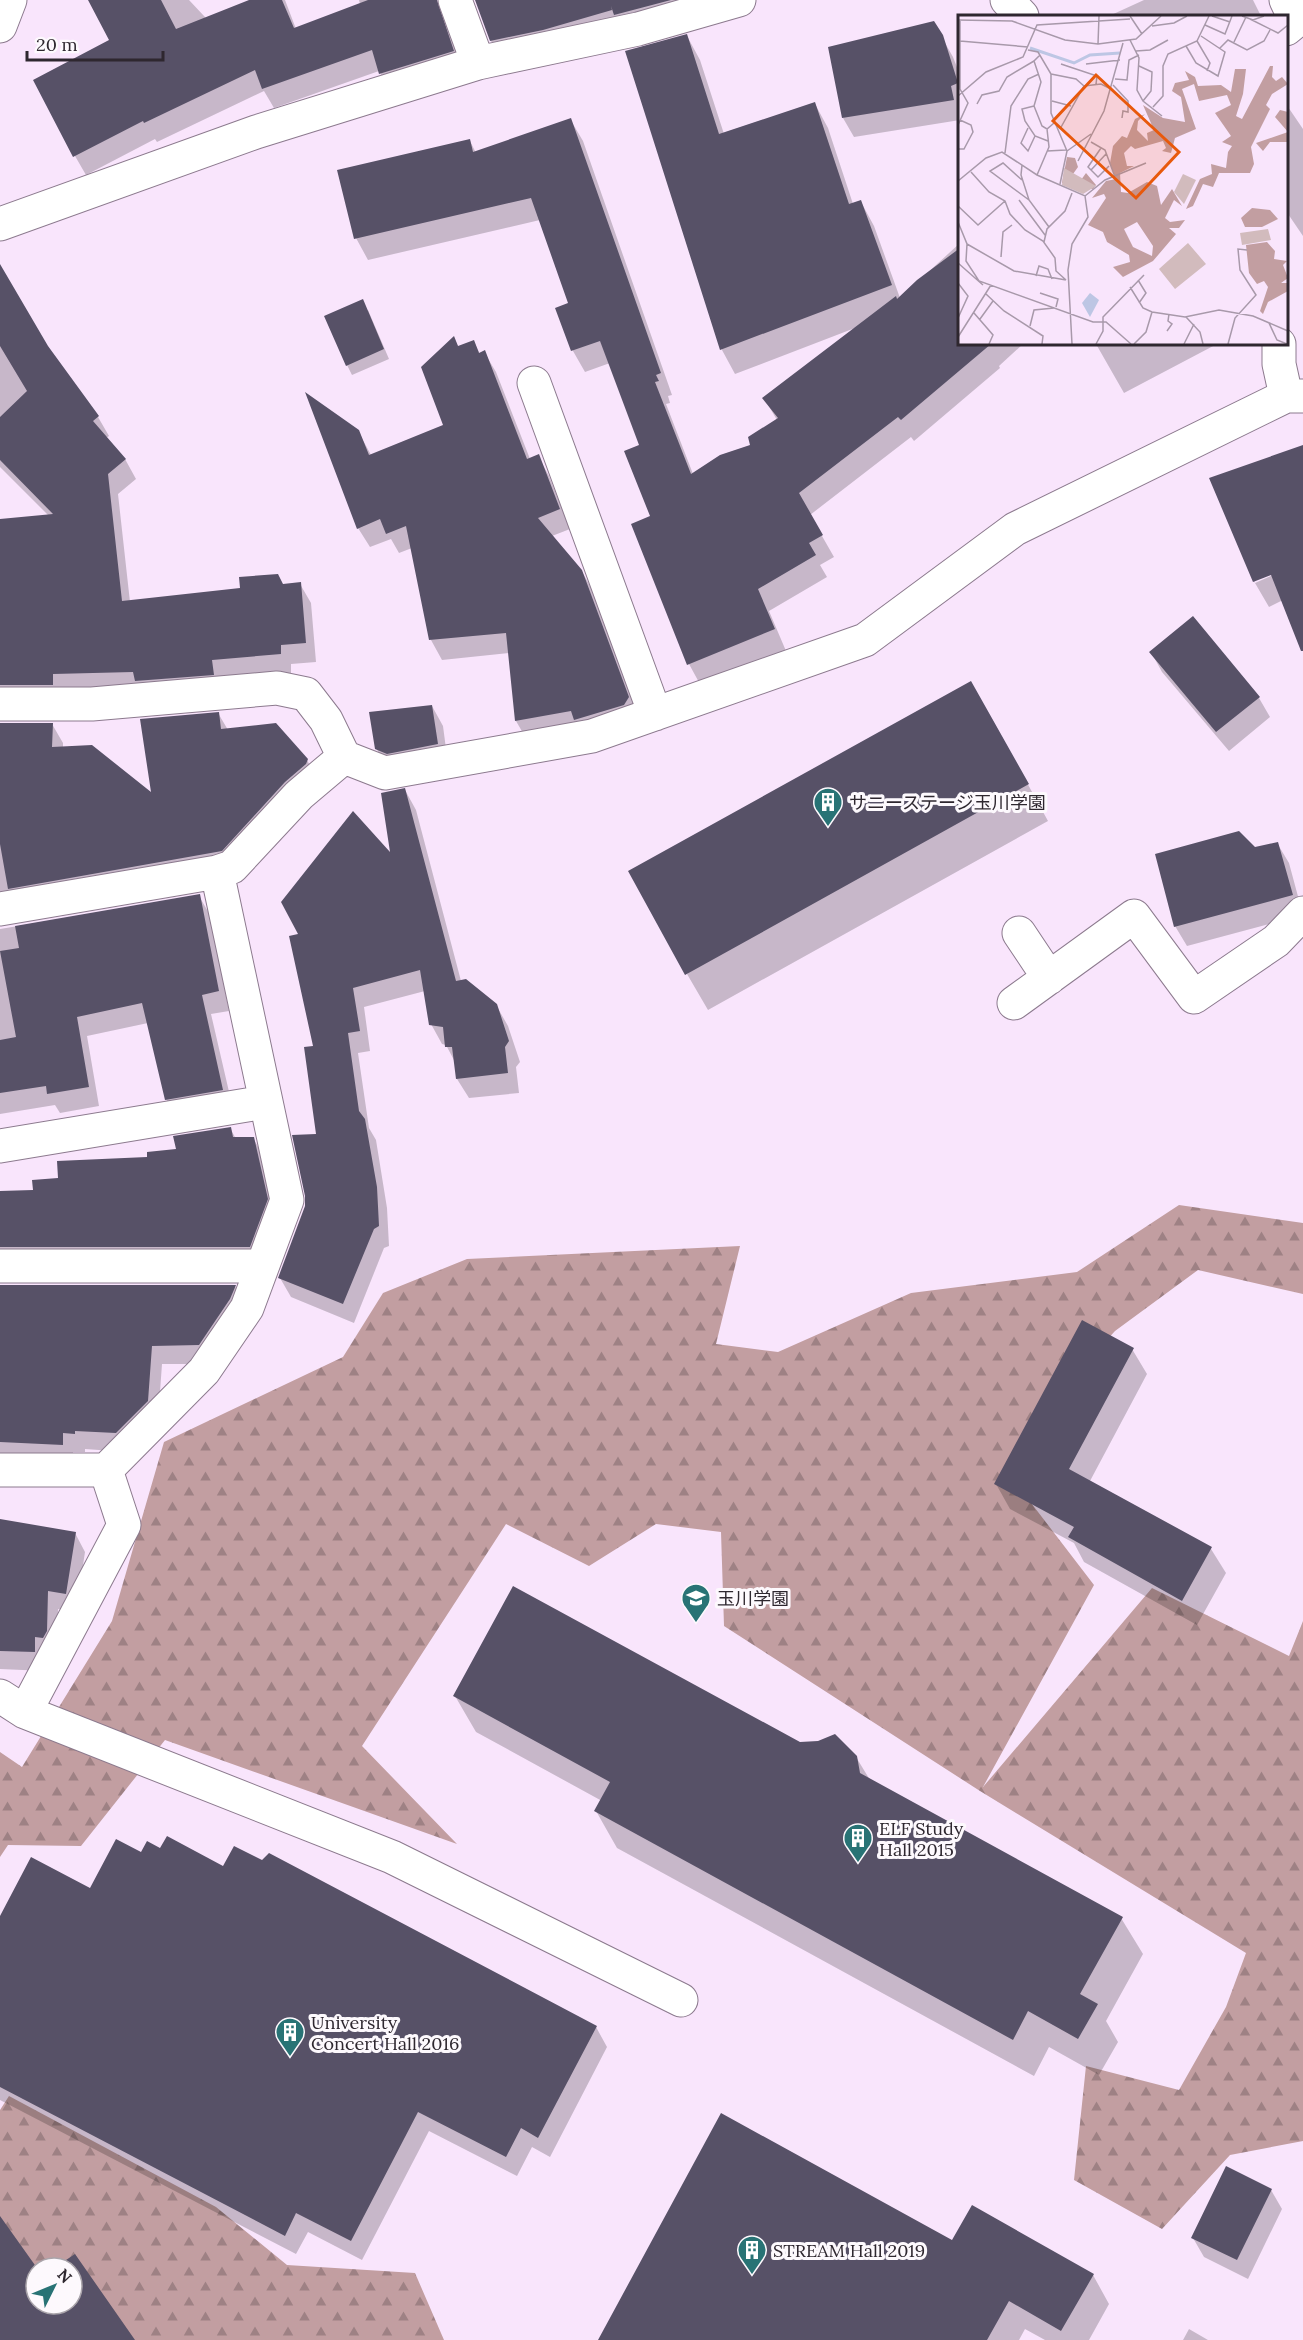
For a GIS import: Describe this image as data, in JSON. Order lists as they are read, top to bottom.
{
  "places": {
    "building": [
      "サニーステージ玉川学園",
      "ELF Study Hall 2015",
      "University Concert Hall 2016",
      "STREAM Hall 2019"
    ],
    "school or university": ["玉川学園"]
  },
  "scale_bar": "20 m",
  "north": "top right"
}
